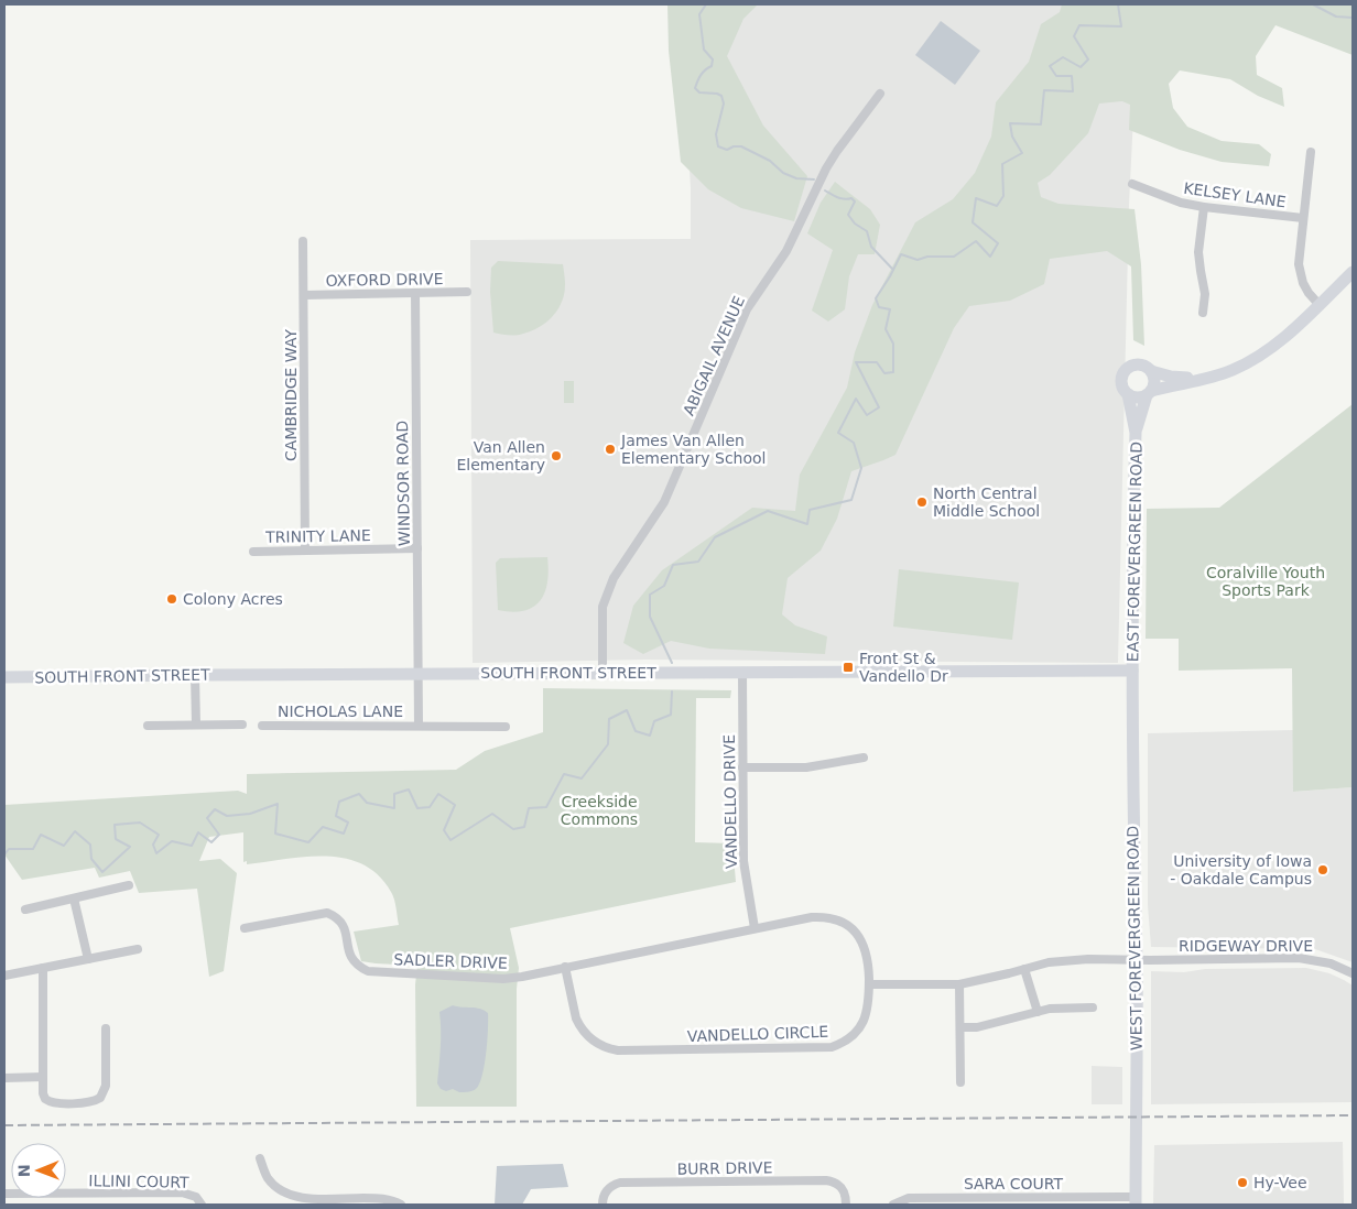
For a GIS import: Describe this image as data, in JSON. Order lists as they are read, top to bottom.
{
  "streets": {
    "street": [
      "KELSEY LANE",
      "OXFORD DRIVE",
      "ABIGAIL AVENUE",
      "CAMBRIDGE WAY",
      "WINDSOR ROAD",
      "TRINITY LANE",
      "EAST FOREVERGREEN ROAD",
      "SOUTH FRONT STREET",
      "NICHOLAS LANE",
      "VANDELLO DRIVE",
      "WEST FOREVERGREEN ROAD",
      "RIDGEWAY DRIVE",
      "SADLER DRIVE",
      "VANDELLO CIRCLE",
      "BURR DRIVE",
      "ILLINI COURT",
      "SARA COURT"
    ]
  },
  "crossings": [
    ["OXFORD DRIVE", "CAMBRIDGE WAY"],
    ["OXFORD DRIVE", "WINDSOR ROAD"],
    ["ABIGAIL AVENUE", "SOUTH FRONT STREET"],
    ["CAMBRIDGE WAY", "TRINITY LANE"],
    ["WINDSOR ROAD", "TRINITY LANE"],
    ["WINDSOR ROAD", "SOUTH FRONT STREET"],
    ["WINDSOR ROAD", "NICHOLAS LANE"],
    ["EAST FOREVERGREEN ROAD", "SOUTH FRONT STREET"],
    ["EAST FOREVERGREEN ROAD", "WEST FOREVERGREEN ROAD"],
    ["SOUTH FRONT STREET", "NICHOLAS LANE"],
    ["SOUTH FRONT STREET", "VANDELLO DRIVE"],
    ["SOUTH FRONT STREET", "WEST FOREVERGREEN ROAD"],
    ["VANDELLO DRIVE", "SADLER DRIVE"],
    ["VANDELLO DRIVE", "VANDELLO CIRCLE"],
    ["WEST FOREVERGREEN ROAD", "RIDGEWAY DRIVE"],
    ["WEST FOREVERGREEN ROAD", "SARA COURT"],
    ["RIDGEWAY DRIVE", "VANDELLO CIRCLE"],
    ["SADLER DRIVE", "VANDELLO CIRCLE"]
  ],
  "parks": ["Coralville Youth Sports Park", "Creekside Commons"],
  "places": {
    "other": [
      "James Van Allen Elementary School",
      "Van Allen Elementary",
      "North Central Middle School",
      "Colony Acres",
      "University of Iowa - Oakdale Campus",
      "Hy-Vee"
    ],
    "transit": ["Front St & Vandello Dr"]
  },
  "north": "left"
}
